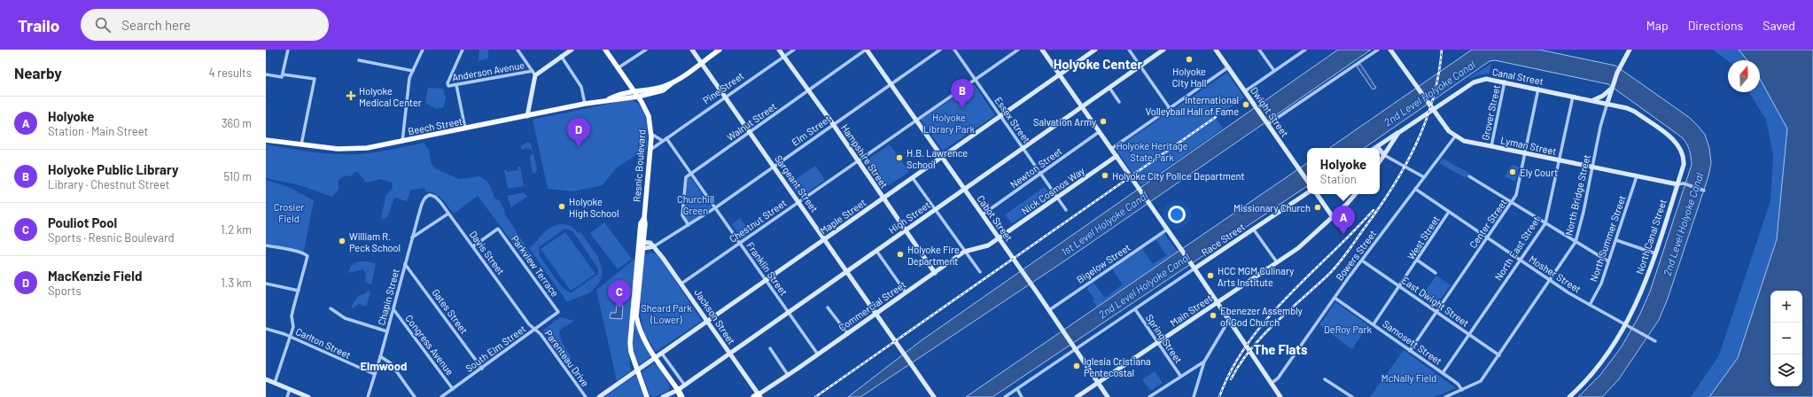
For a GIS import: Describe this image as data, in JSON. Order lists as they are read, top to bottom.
{
  "streets": {
    "main road": ["Beech Street", "Resnic Boulevard"],
    "street": [
      "Anderson Avenue",
      "Canal Street",
      "Pine Street",
      "Dwight Street",
      "Grover Street",
      "Essex Street",
      "Walnut Street",
      "Elm Street",
      "Lyman Street",
      "Hampshire Street",
      "Newton Street",
      "Sargeant Street",
      "Nick Cosmos Way",
      "North Bridge Street",
      "Maple Street",
      "High Street",
      "Cabot Street",
      "Chestnut Street",
      "Center Street",
      "North Canal Street",
      "West Street",
      "North Summer Street",
      "Race Street",
      "North East Street",
      "Davis Street",
      "Bowers Street",
      "Bigelow Street",
      "Parkview Terrace",
      "Franklin Street",
      "Mosher Street",
      "Chapin Street",
      "East Dwight Street",
      "Commercial Street",
      "Main Street",
      "Gates Street",
      "Jackson Street",
      "Spring Street",
      "Samosett Street",
      "Carlton Street",
      "Congress Avenue",
      "South Elm Street",
      "Parenteau Drive"
    ]
  },
  "crossings": [
    ["Canal Street", "Grover Street"],
    ["Canal Street", "Lyman Street"],
    ["Canal Street", "North Bridge Street"],
    ["Canal Street", "Center Street"],
    ["Canal Street", "North Canal Street"],
    ["Canal Street", "North East Street"],
    ["Pine Street", "Hampshire Street"],
    ["Pine Street", "Resnic Boulevard"],
    ["Pine Street", "Sargeant Street"],
    ["Pine Street", "Franklin Street"],
    ["Grover Street", "Lyman Street"],
    ["Essex Street", "Newton Street"],
    ["Essex Street", "Nick Cosmos Way"],
    ["Essex Street", "Maple Street"],
    ["Essex Street", "High Street"],
    ["Essex Street", "Chestnut Street"],
    ["Walnut Street", "Hampshire Street"],
    ["Walnut Street", "Sargeant Street"],
    ["Walnut Street", "Cabot Street"],
    ["Walnut Street", "Franklin Street"],
    ["Beech Street", "Resnic Boulevard"],
    ["Beech Street", "Sargeant Street"],
    ["Elm Street", "Hampshire Street"],
    ["Elm Street", "Sargeant Street"],
    ["Elm Street", "Cabot Street"],
    ["Elm Street", "Franklin Street"],
    ["Elm Street", "Jackson Street"],
    ["Lyman Street", "North Bridge Street"],
    ["Lyman Street", "Center Street"],
    ["Lyman Street", "North Canal Street"],
    ["Lyman Street", "North Summer Street"],
    ["Lyman Street", "North East Street"],
    ["Lyman Street", "Bowers Street"],
    ["Hampshire Street", "Maple Street"],
    ["Hampshire Street", "High Street"],
    ["Hampshire Street", "Chestnut Street"],
    ["Hampshire Street", "Commercial Street"],
    ["Resnic Boulevard", "Maple Street"],
    ["Resnic Boulevard", "High Street"],
    ["Newton Street", "Cabot Street"],
    ["Sargeant Street", "Maple Street"],
    ["Sargeant Street", "High Street"],
    ["Sargeant Street", "Chestnut Street"],
    ["Sargeant Street", "Commercial Street"],
    ["Nick Cosmos Way", "Cabot Street"],
    ["Nick Cosmos Way", "Commercial Street"],
    ["North Bridge Street", "North Canal Street"],
    ["North Bridge Street", "Mosher Street"],
    ["North Bridge Street", "East Dwight Street"],
    ["North Bridge Street", "Samosett Street"],
    ["Maple Street", "Cabot Street"],
    ["Maple Street", "Franklin Street"],
    ["Maple Street", "Jackson Street"],
    ["High Street", "Cabot Street"],
    ["High Street", "Franklin Street"],
    ["High Street", "Jackson Street"],
    ["Cabot Street", "Chestnut Street"],
    ["Cabot Street", "Race Street"],
    ["Cabot Street", "Bigelow Street"],
    ["Cabot Street", "Commercial Street"],
    ["Cabot Street", "Main Street"],
    ["Chestnut Street", "Franklin Street"],
    ["Chestnut Street", "Jackson Street"],
    ["Center Street", "Mosher Street"],
    ["Center Street", "East Dwight Street"],
    ["Center Street", "Samosett Street"],
    ["North Canal Street", "Mosher Street"],
    ["West Street", "Mosher Street"],
    ["West Street", "East Dwight Street"],
    ["West Street", "Samosett Street"],
    ["North Summer Street", "Mosher Street"],
    ["Race Street", "Spring Street"],
    ["North East Street", "Mosher Street"],
    ["North East Street", "East Dwight Street"],
    ["North East Street", "Samosett Street"],
    ["Davis Street", "Parkview Terrace"],
    ["Davis Street", "Chapin Street"],
    ["Davis Street", "South Elm Street"],
    ["Davis Street", "Parenteau Drive"],
    ["Bowers Street", "Mosher Street"],
    ["Bowers Street", "East Dwight Street"],
    ["Bowers Street", "Samosett Street"],
    ["Parkview Terrace", "South Elm Street"],
    ["Franklin Street", "Commercial Street"],
    ["Chapin Street", "Gates Street"],
    ["Chapin Street", "Carlton Street"],
    ["Chapin Street", "Congress Avenue"],
    ["Commercial Street", "Jackson Street"],
    ["Main Street", "Spring Street"],
    ["Gates Street", "South Elm Street"],
    ["Congress Avenue", "South Elm Street"],
    ["South Elm Street", "Parenteau Drive"]
  ],
  "districts": ["Holyoke Center", "The Flats", "Elmwood"],
  "water": ["2nd Level Holyoke Canal", "1st Level Holyoke Canal"],
  "parks": [
    "Holyoke Library Park",
    "Holyoke Heritage State Park",
    "Churchill Green",
    "Crosier Field",
    "Sheard Park (Lower)",
    "DeRoy Park",
    "McNally Field"
  ],
  "places": {
    "other": [
      "Holyoke City Hall",
      "International Volleyball Hall of Fame",
      "Salvation Army",
      "H.B. Lawrence School",
      "Ely Court",
      "Holyoke City Police Department",
      "Holyoke High School",
      "Missionary Church",
      "William R. Peck School",
      "Holyoke Fire Department",
      "HCC MGM Culinary Arts Institute",
      "Ebenezer Assembly of God Church",
      "Iglesia Cristiana Pentecostal"
    ],
    "health": ["Holyoke Medical Center"]
  },
  "north": "top",
  "page": {
    "header": "Trailo",
    "search": "Search here",
    "nav": ["Map", "Directions", "Saved"],
    "heading": ["Nearby", "4 results"],
    "pins": [
      "B",
      "D",
      "A",
      "C"
    ],
    "list": [
      {
        "mark": "A",
        "name": "Holyoke",
        "note": "Station · Main Street",
        "value": "360 m"
      },
      {
        "mark": "B",
        "name": "Holyoke Public Library",
        "note": "Library · Chestnut Street",
        "value": "510 m"
      },
      {
        "mark": "C",
        "name": "Pouliot Pool",
        "note": "Sports · Resnic Boulevard",
        "value": "1.2 km"
      },
      {
        "mark": "D",
        "name": "MacKenzie Field",
        "note": "Sports",
        "value": "1.3 km"
      }
    ],
    "popup": ["Holyoke", "Station"],
    "map_buttons": ["+", "−"]
  }
}
